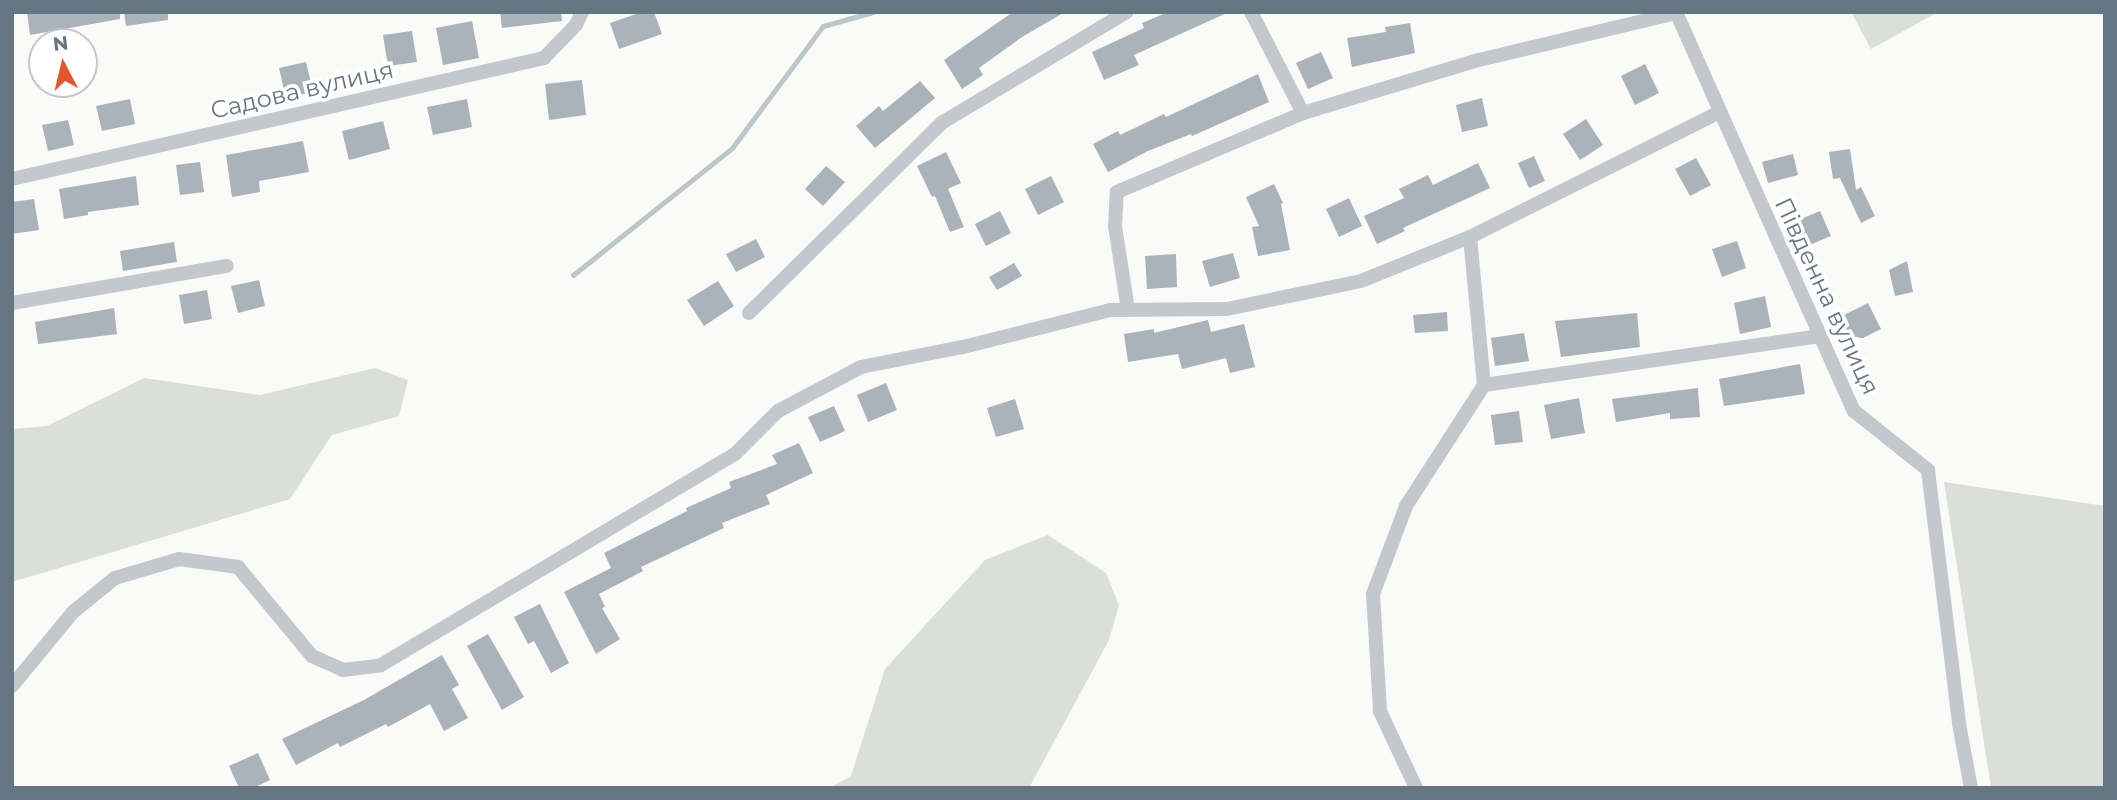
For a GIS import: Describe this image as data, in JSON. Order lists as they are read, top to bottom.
{
  "streets": {
    "street": ["Садова вулиця", "Південна вулиця"]
  },
  "north": "top"
}
